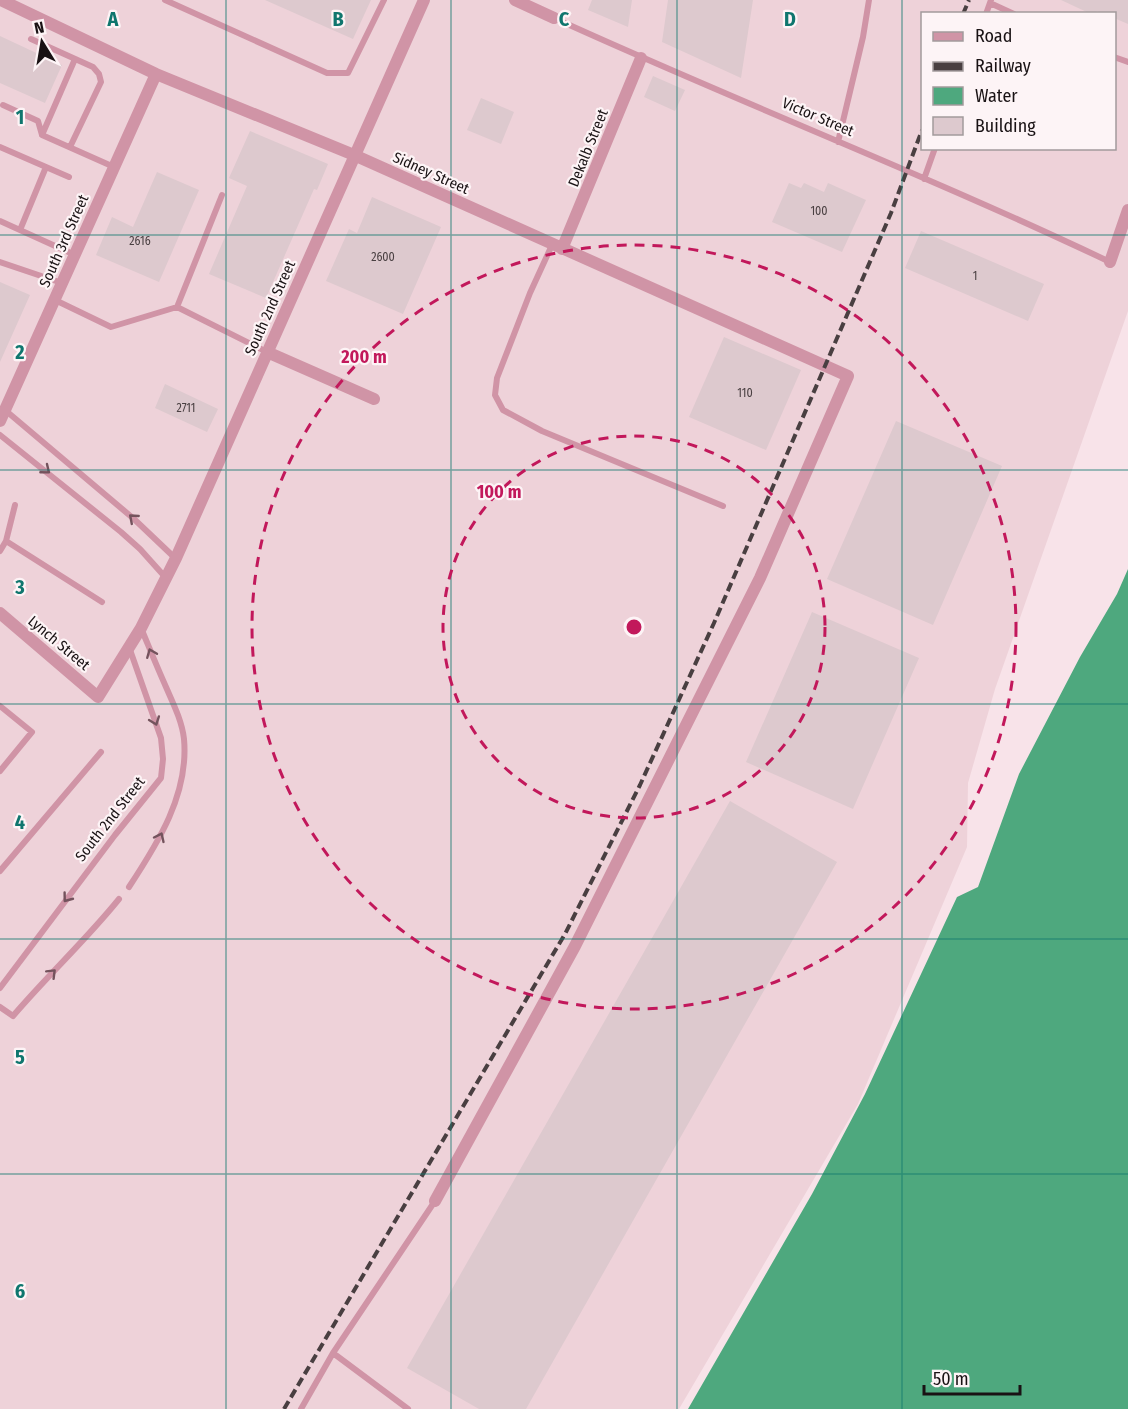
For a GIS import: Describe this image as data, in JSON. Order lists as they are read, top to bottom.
{
  "streets": {
    "street": [
      "Victor Street",
      "Dekalb Street",
      "Sidney Street",
      "South 3rd Street",
      "South 2nd Street",
      "Lynch Street"
    ]
  },
  "crossings": [
    ["Victor Street", "Dekalb Street"],
    ["Dekalb Street", "Sidney Street"],
    ["Sidney Street", "South 3rd Street"],
    ["Sidney Street", "South 2nd Street"],
    ["South 2nd Street", "Lynch Street"]
  ],
  "house_numbers": [
    "100",
    "2616",
    "2600",
    "1",
    "110",
    "2711"
  ],
  "legend": [
    "Road",
    "Railway",
    "Water",
    "Building"
  ],
  "scale_bar": "50 m",
  "north": "top",
  "grid": {
    "columns": [
      "A",
      "B",
      "C",
      "D"
    ],
    "rows": [
      "1",
      "2",
      "3",
      "4",
      "5",
      "6"
    ]
  },
  "rings": ["200 m", "100 m"]
}
